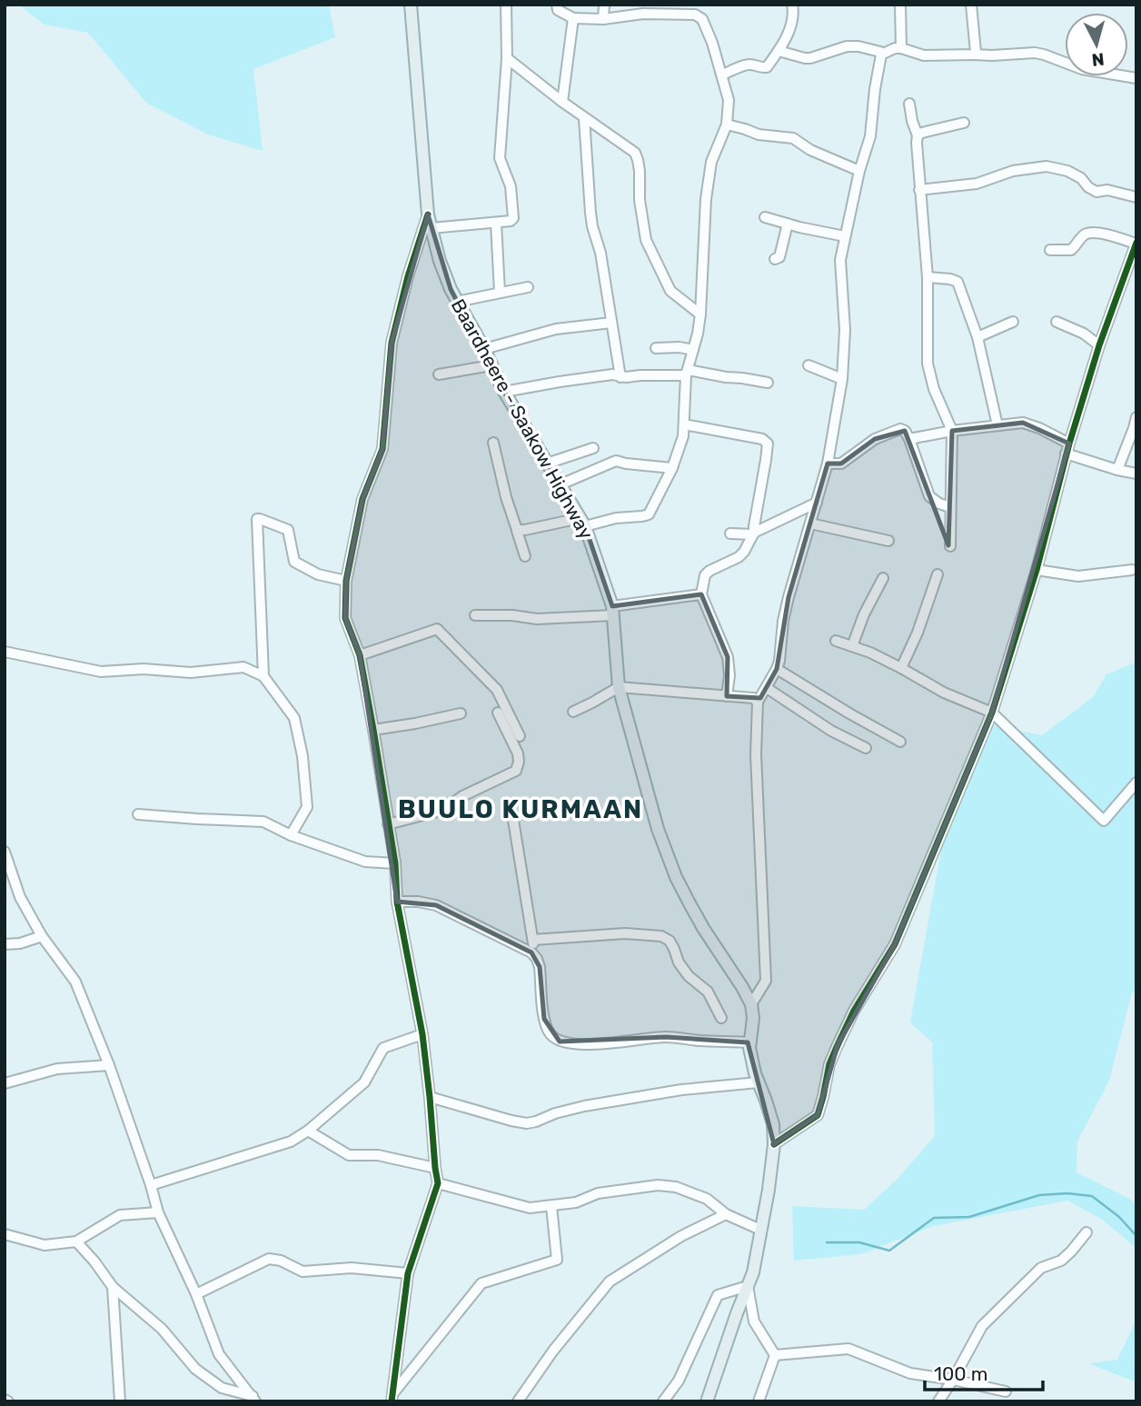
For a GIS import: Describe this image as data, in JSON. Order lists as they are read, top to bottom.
{
  "streets": {
    "main road": ["Baardheere - Saakow Highway"]
  },
  "districts": ["BUULO KURMAAN"],
  "scale_bar": "100 m",
  "north": "bottom"
}
